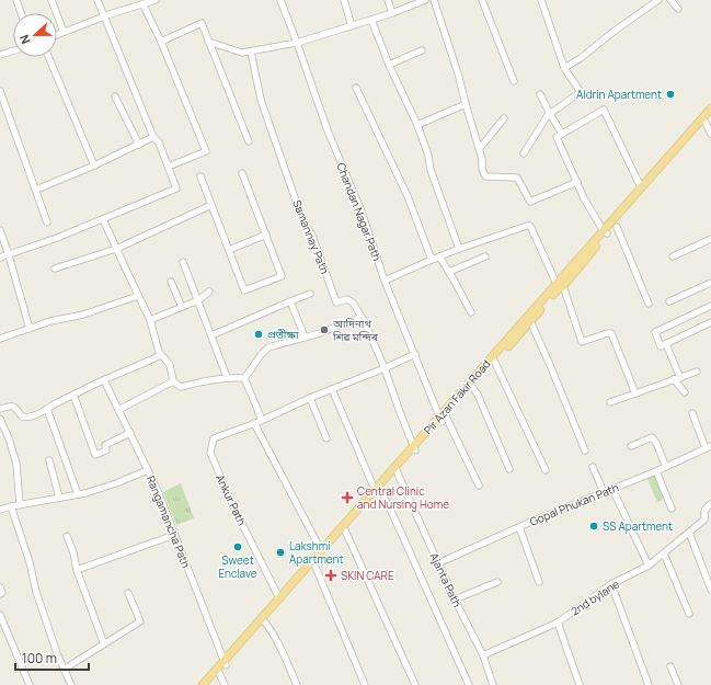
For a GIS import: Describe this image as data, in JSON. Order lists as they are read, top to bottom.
{
  "streets": {
    "main road": ["Pir Azan Fakir Road"],
    "street": [
      "Chandan Nagar Path",
      "Samannay Path",
      "Ankur Path",
      "Gopal Phukan Path",
      "Rangamancha Path",
      "Ajanta Path",
      "2nd bylane"
    ]
  },
  "crossings": [
    ["Chandan Nagar Path", "Pir Azan Fakir Road"],
    ["Samannay Path", "Pir Azan Fakir Road"],
    ["Pir Azan Fakir Road", "Ankur Path"],
    ["Pir Azan Fakir Road", "Rangamancha Path"],
    ["Pir Azan Fakir Road", "Ajanta Path"],
    ["Gopal Phukan Path", "Ajanta Path"],
    ["Ajanta Path", "2nd bylane"]
  ],
  "places": {
    "other": [
      "Aldrin Apartment",
      "আদিনাথ শিৱ মন্দিৰ",
      "প্রতীক্ষা",
      "SS Apartment",
      "Sweet Enclave",
      "Lakshmi Apartment"
    ],
    "health": ["Central Clinic and Nursing Home", "SKIN CARE"]
  },
  "scale_bar": "100 m",
  "north": "left"
}
